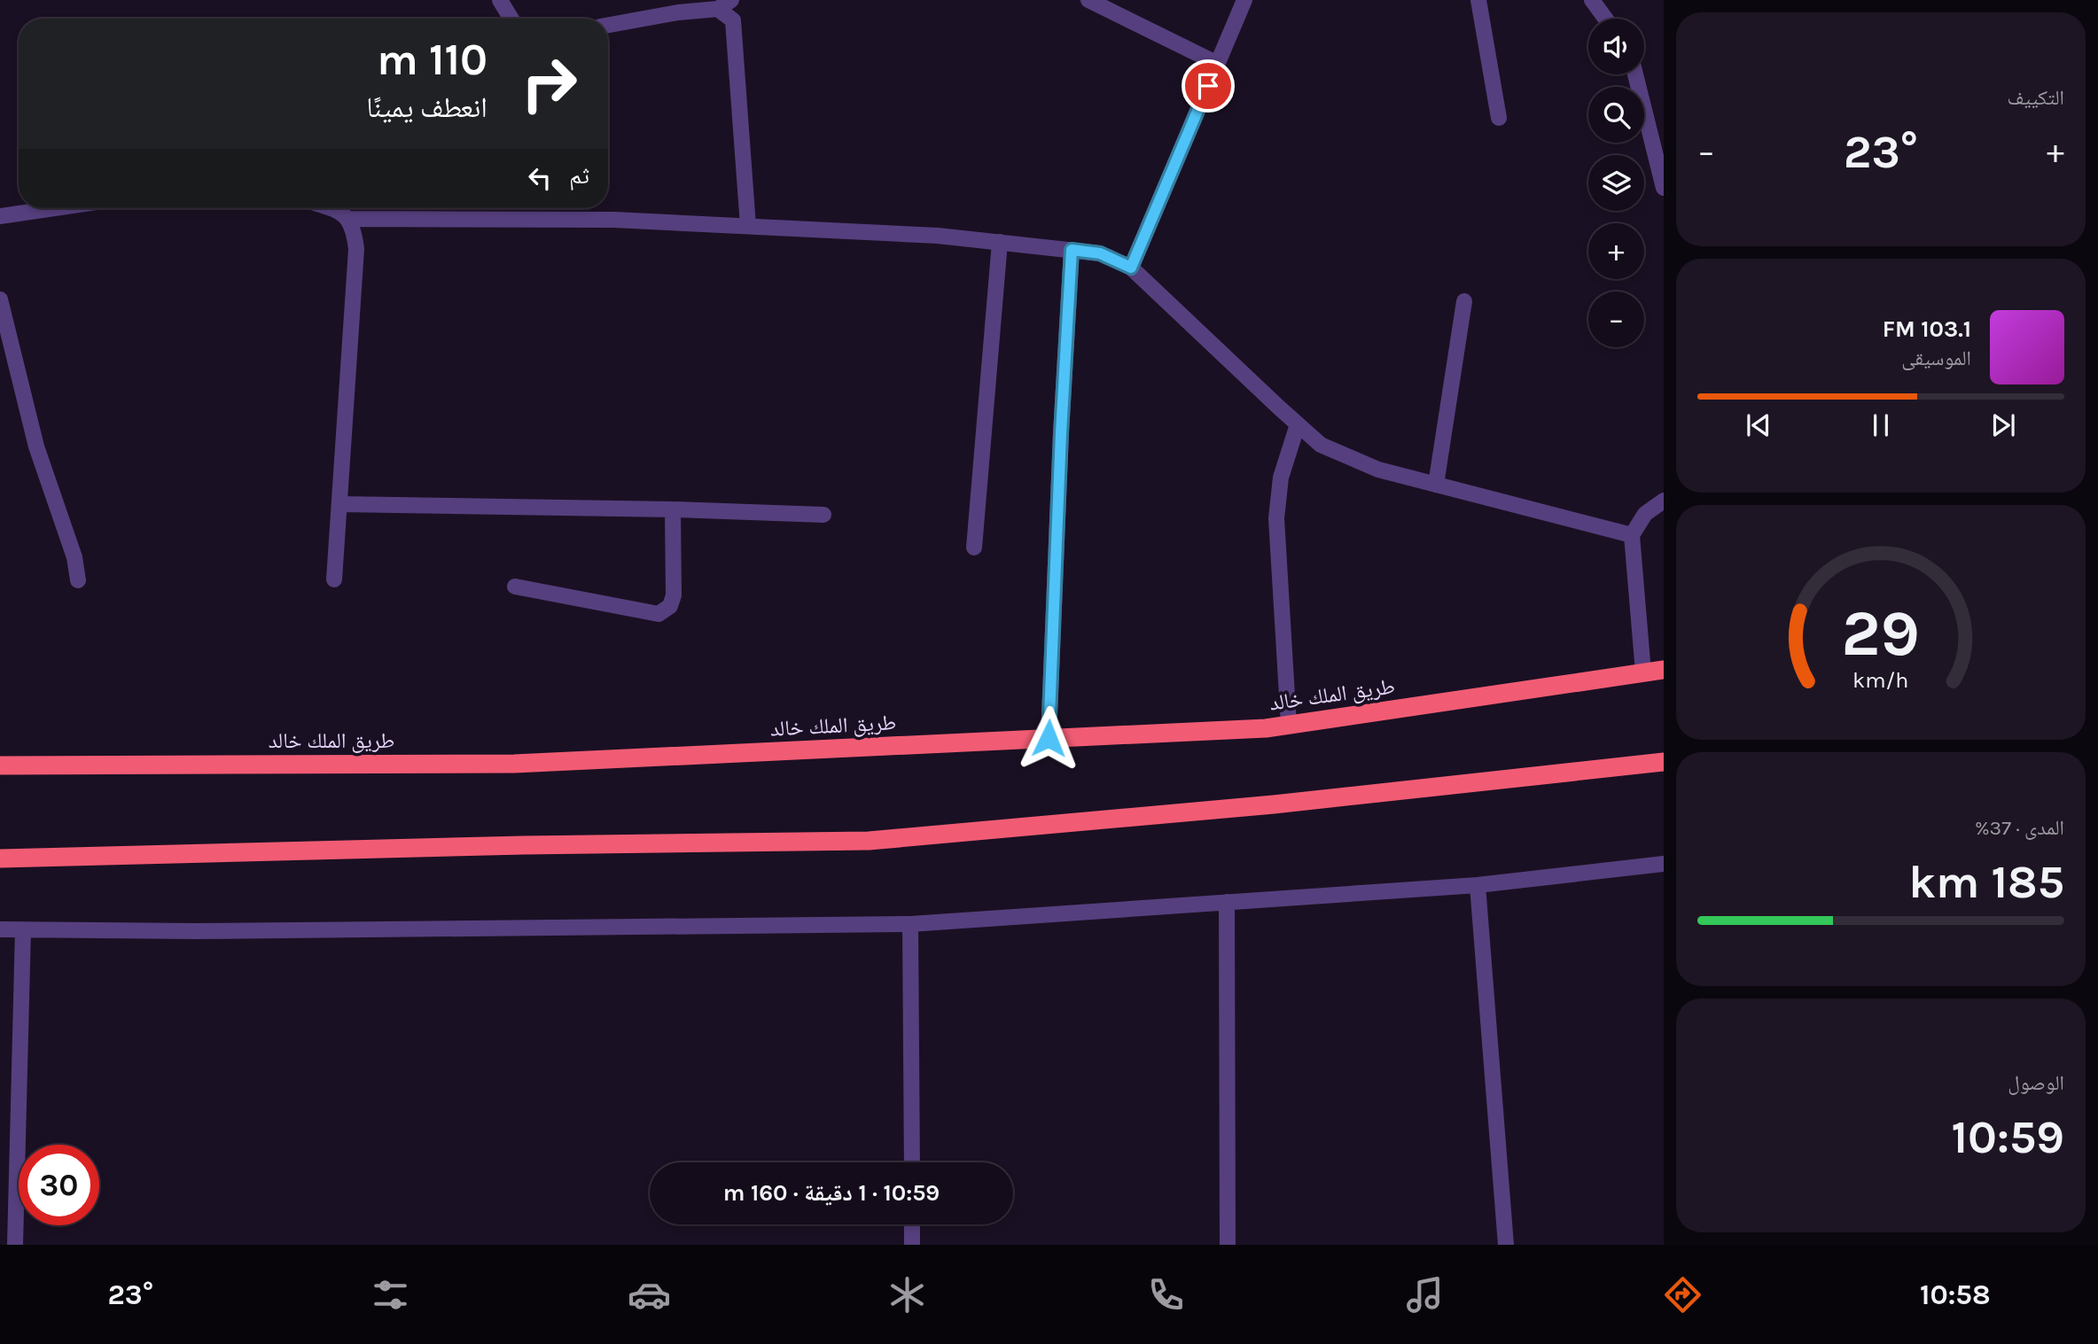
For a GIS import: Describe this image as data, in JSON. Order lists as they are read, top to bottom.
{
  "streets": {
    "highway": ["طريق الملك خالد"]
  },
  "page": {
    "tile": [
      "التكييف",
      ["المدى · 37%", "185 km"],
      ["الوصول", "10:59"]
    ],
    "map_buttons": ["+", "−"],
    "turn": ["110 m", "انعطف يمينًا"],
    "heat": ["−", "23°", "+"],
    "then": "ثم",
    "song": ["103.1 FM", "الموسيقى"],
    "limit": "30",
    "trip": "10:59 · 1 دقيقة · 160 m",
    "tabs": ["10:58", "23°"],
    "gauge": ["29", "km/h"]
  }
}
